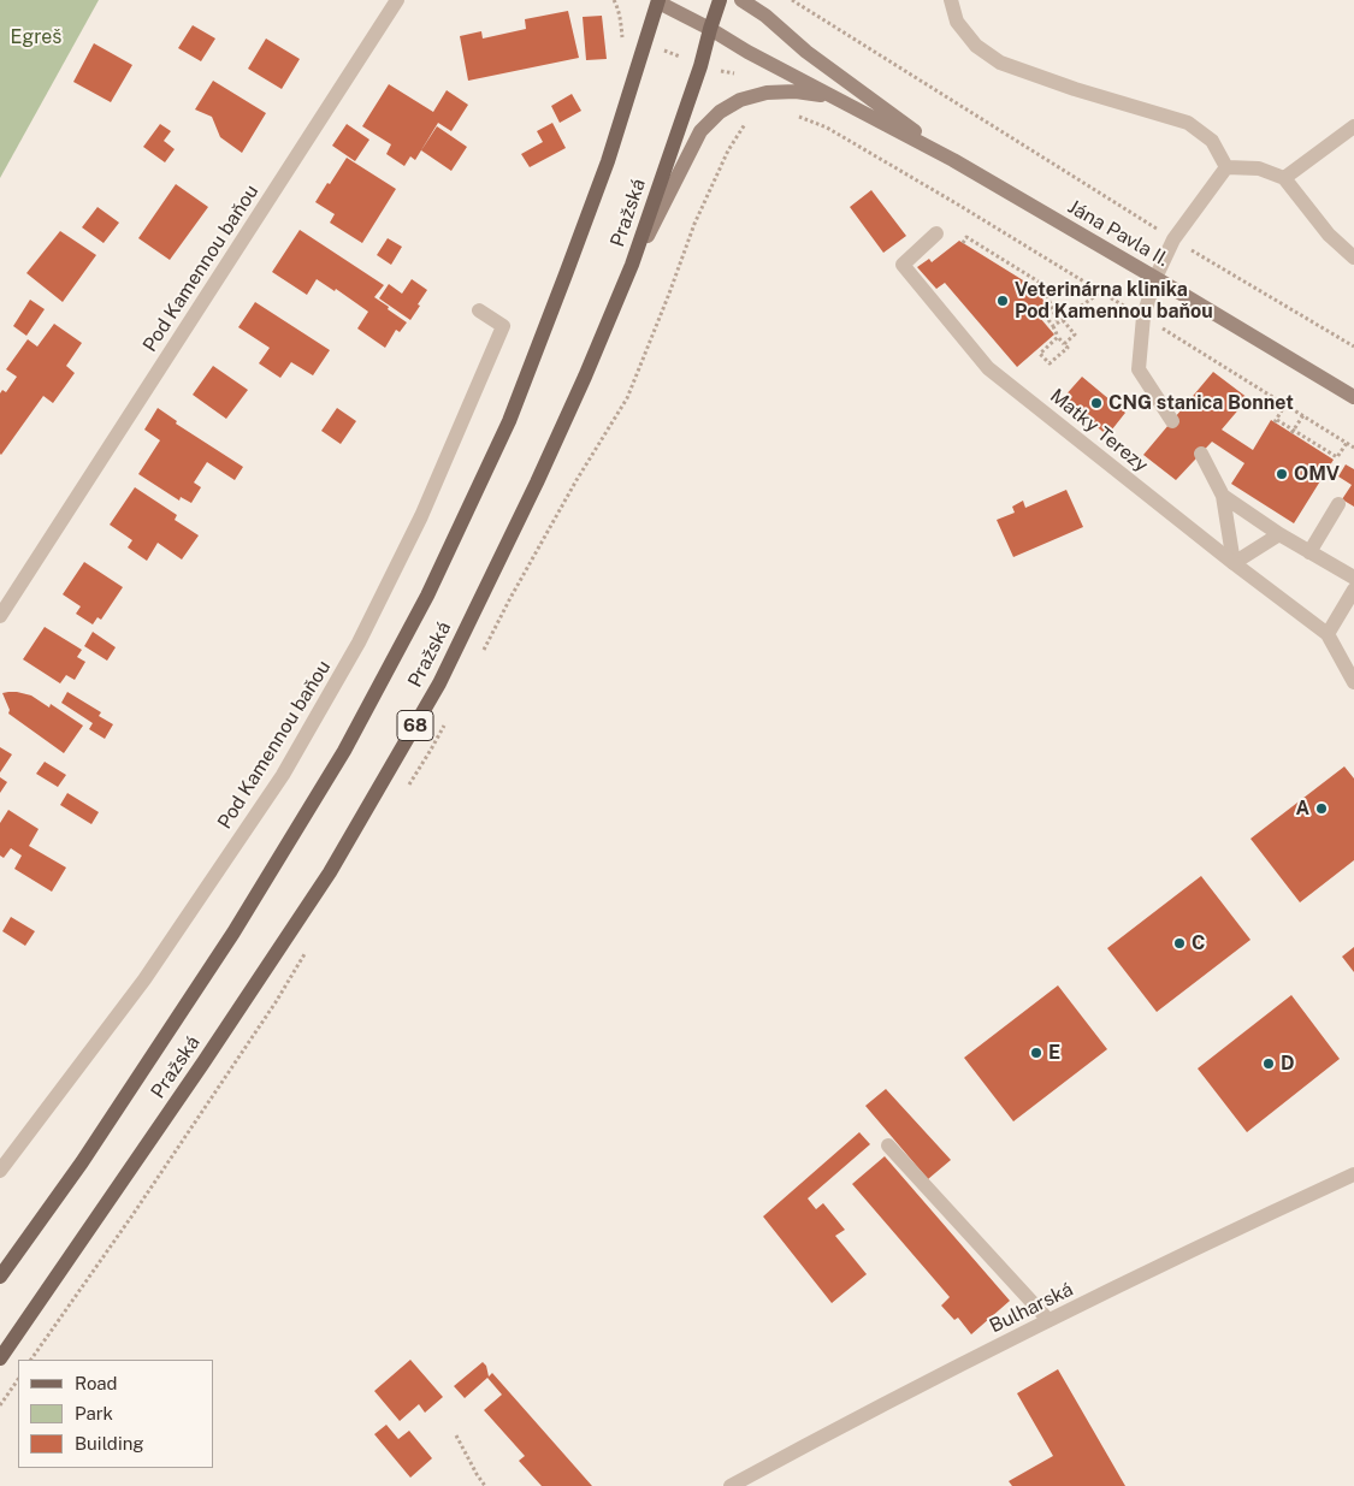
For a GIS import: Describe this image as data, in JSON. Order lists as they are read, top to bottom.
{
  "streets": {
    "main road": ["Pražská", "68"],
    "street": [
      "Jána Pavla II.",
      "Pod Kamennou baňou",
      "Matky Terezy",
      "Bulharská"
    ]
  },
  "crossings": [
    ["Pražská", "Jána Pavla II."]
  ],
  "parks": ["Egreš"],
  "places": [
    "Veterinárna klinika Pod Kamennou baňou",
    "CNG stanica Bonnet",
    "OMV",
    "A",
    "C",
    "E",
    "D"
  ],
  "legend": ["Road", "Park", "Building"]
}
